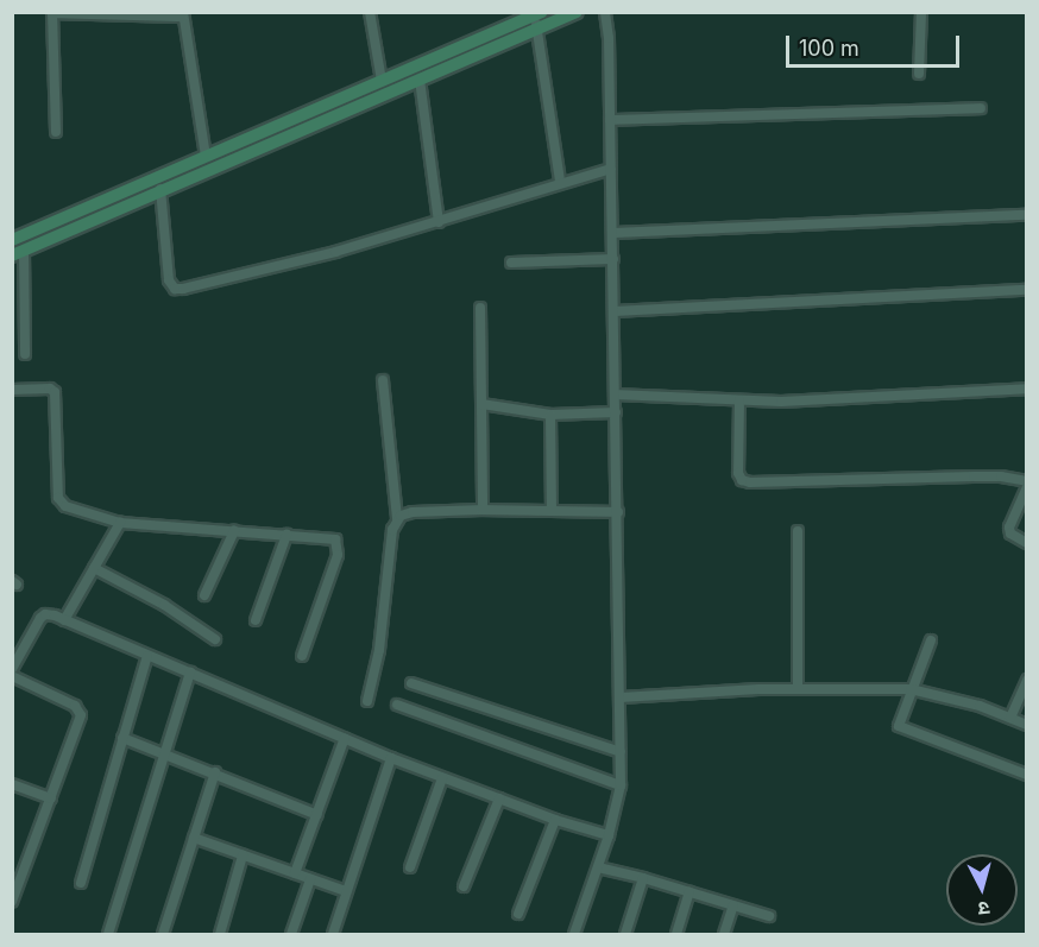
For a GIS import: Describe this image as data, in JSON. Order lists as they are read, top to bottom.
{
  "scale_bar": "100 m",
  "north": "bottom"
}
